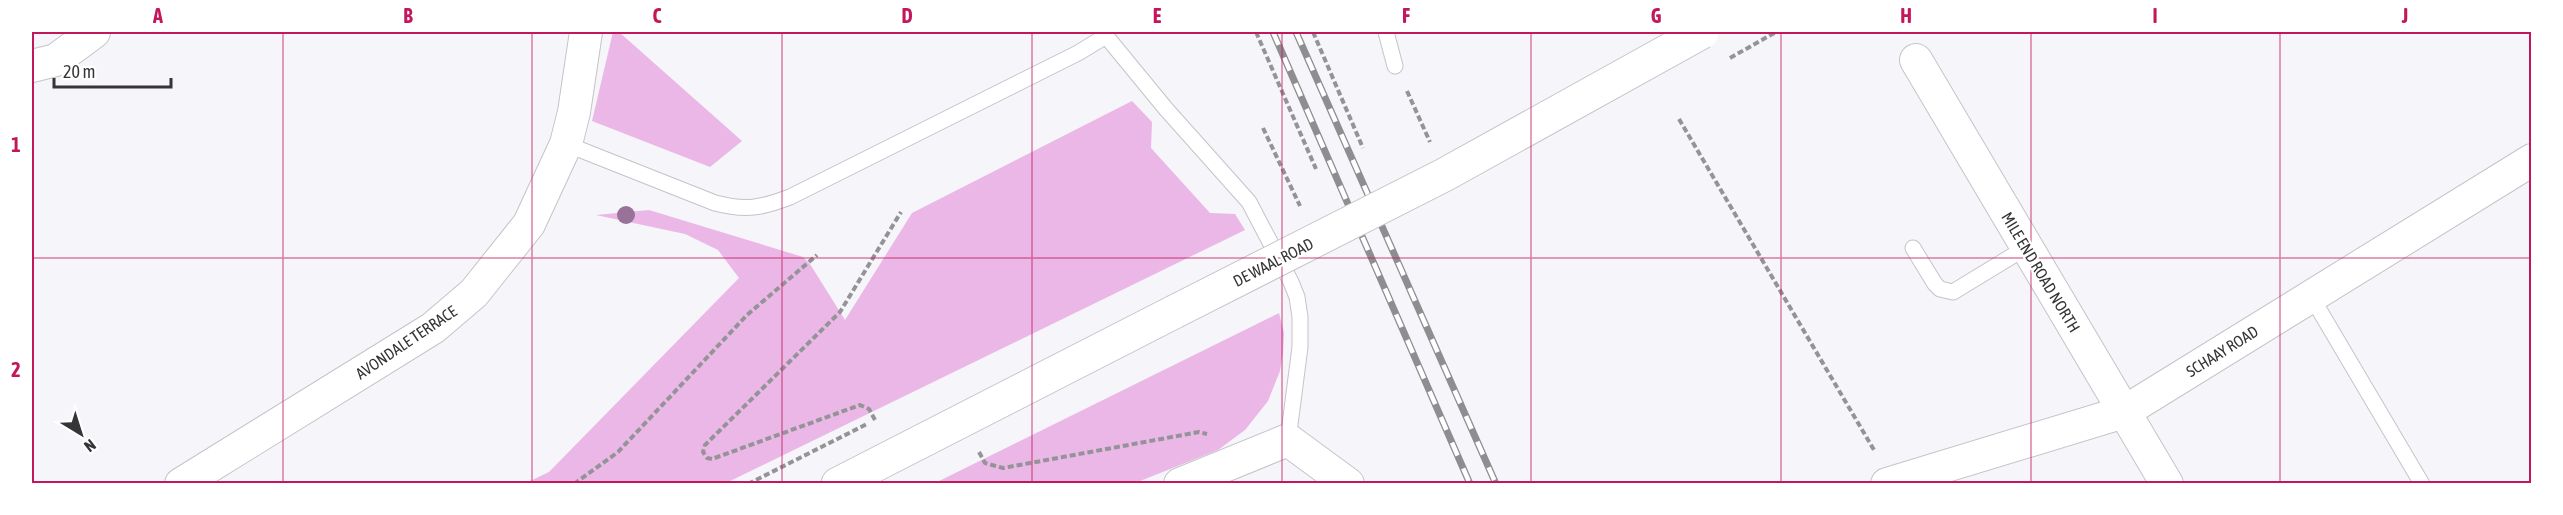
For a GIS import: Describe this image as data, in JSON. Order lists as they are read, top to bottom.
{
  "streets": {
    "main road": ["DE WAAL ROAD"],
    "street": ["MILE END ROAD NORTH", "AVONDALE TERRACE", "SCHAAY ROAD"]
  },
  "crossings": [
    ["MILE END ROAD NORTH", "SCHAAY ROAD"]
  ],
  "scale_bar": "20 m",
  "north": "bottom right",
  "grid": {
    "columns": [
      "A",
      "B",
      "C",
      "D",
      "E",
      "F",
      "G",
      "H",
      "I",
      "J"
    ],
    "rows": ["1", "2"]
  }
}
